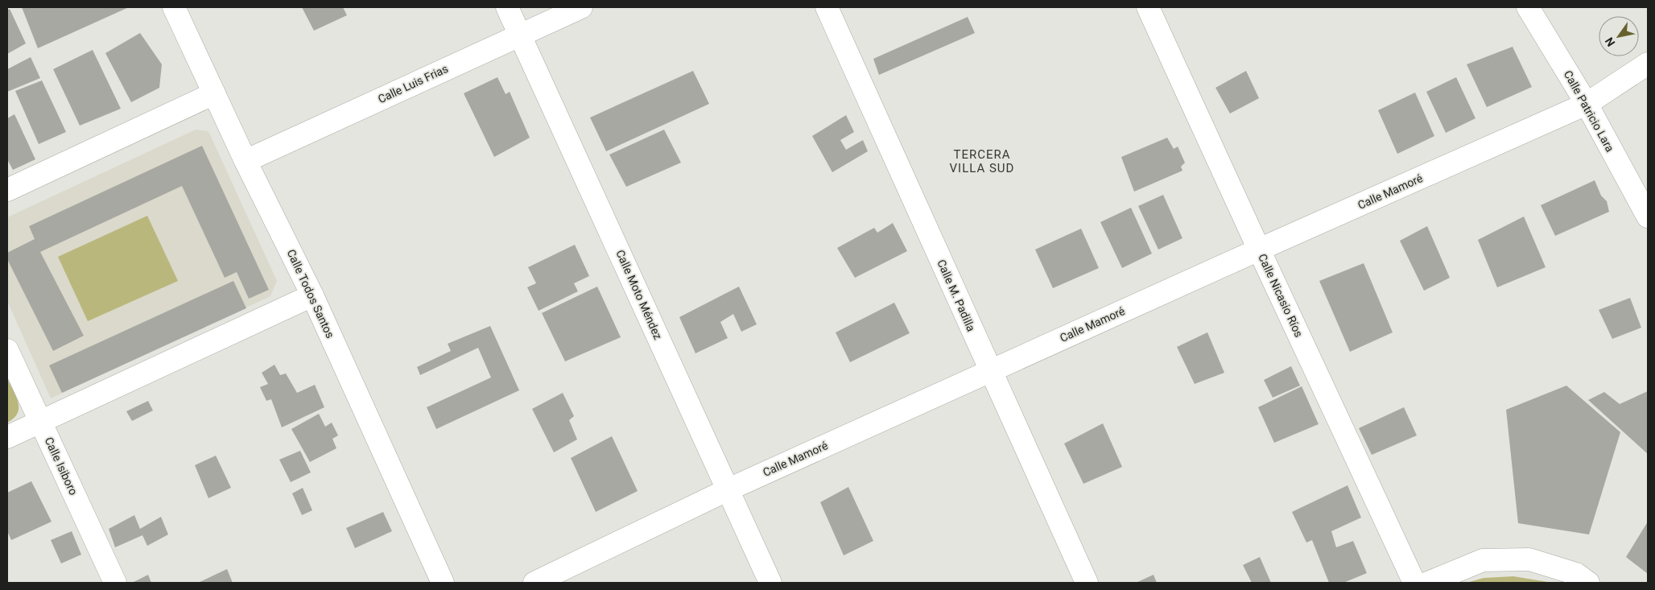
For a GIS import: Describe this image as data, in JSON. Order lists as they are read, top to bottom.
{
  "streets": {
    "street": [
      "Calle Luis Frias",
      "Calle Patricio Lara",
      "Calle Mamoré",
      "Calle Todos Santos",
      "Calle Moto Méndez",
      "Calle M. Padilla",
      "Calle Nicasio Ríos",
      "Calle Isiboro"
    ]
  },
  "crossings": [
    ["Calle Luis Frias", "Calle Todos Santos"],
    ["Calle Luis Frias", "Calle Moto Méndez"],
    ["Calle Patricio Lara", "Calle Mamoré"],
    ["Calle Mamoré", "Calle Moto Méndez"],
    ["Calle Mamoré", "Calle M. Padilla"],
    ["Calle Mamoré", "Calle Nicasio Ríos"]
  ],
  "districts": ["TERCERA VILLA SUD"],
  "north": "bottom left"
}
